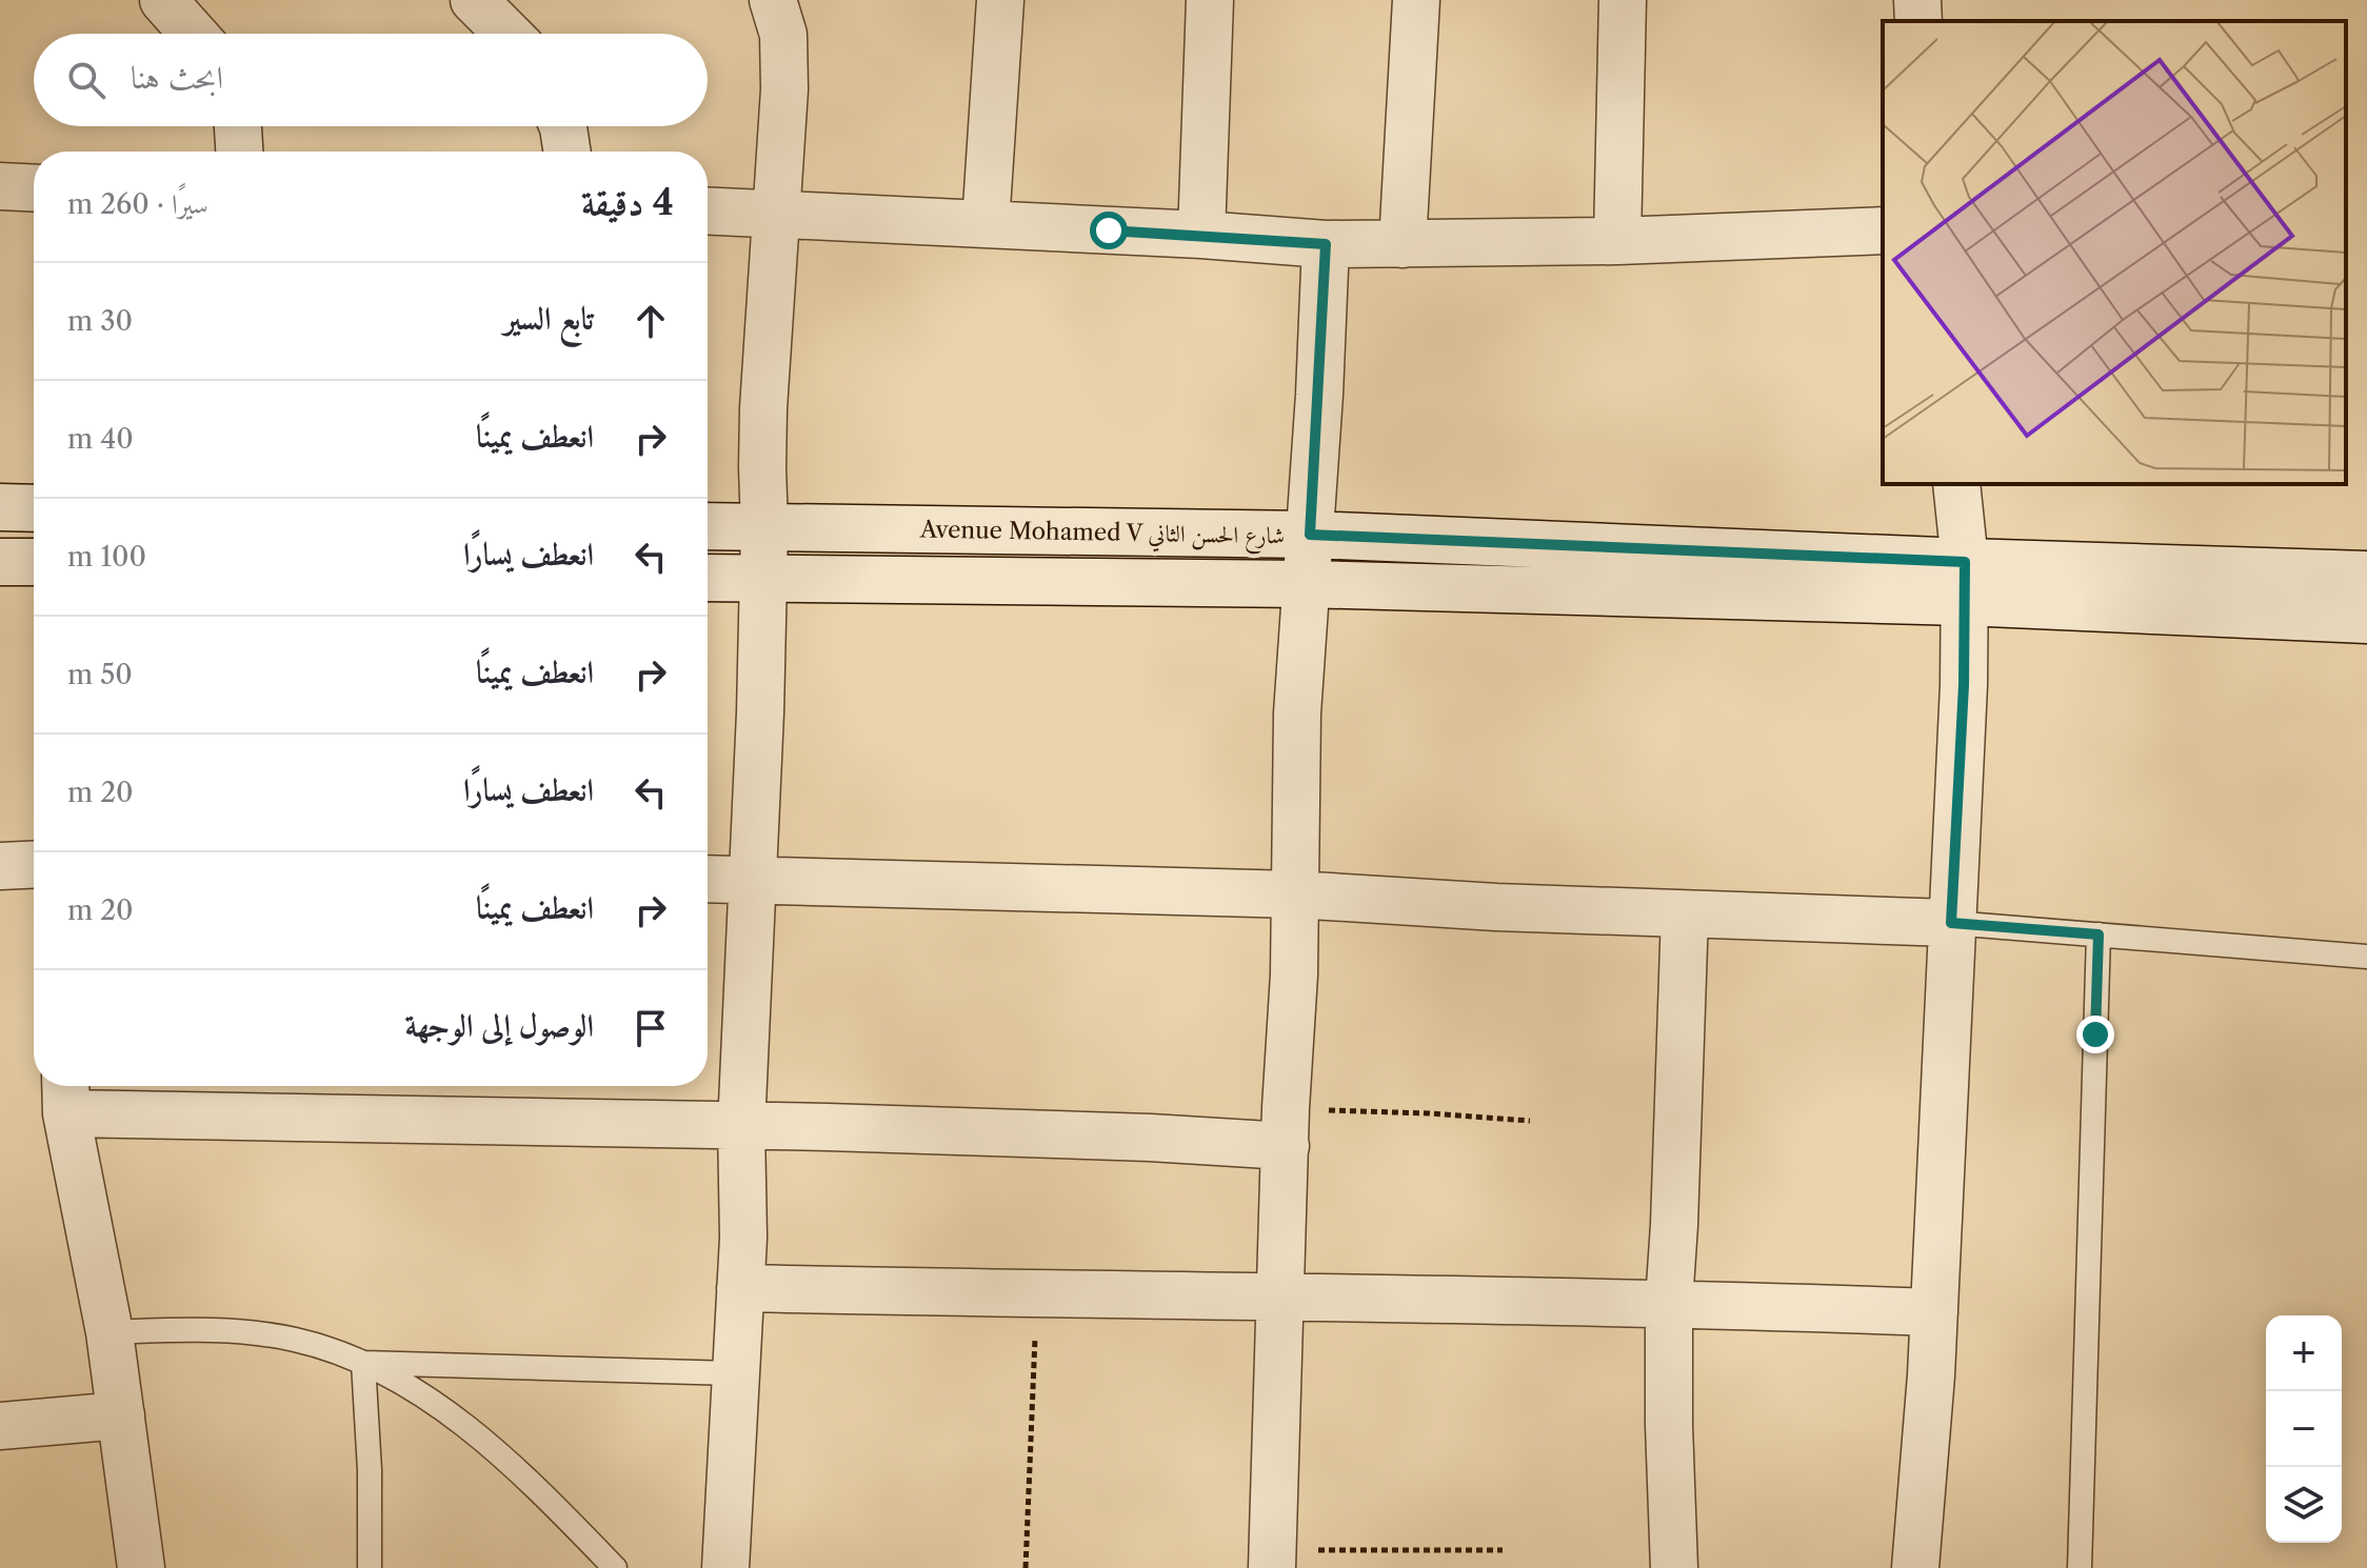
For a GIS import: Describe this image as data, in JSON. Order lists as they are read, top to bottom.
{
  "streets": {
    "street": ["Avenue Mohamed V شارع الحسن الثاني"]
  },
  "page": {
    "search": "ابحث هنا",
    "heading": ["4 دقيقة", "سيرًا · 260 m"],
    "list": [
      ["تابع السير", "30 m"],
      ["انعطف يمينًا", "40 m"],
      ["انعطف يسارًا", "100 m"],
      ["انعطف يمينًا", "50 m"],
      ["انعطف يسارًا", "20 m"],
      ["انعطف يمينًا", "20 m"],
      "الوصول إلى الوجهة"
    ],
    "map_buttons": ["+", "−"]
  }
}
